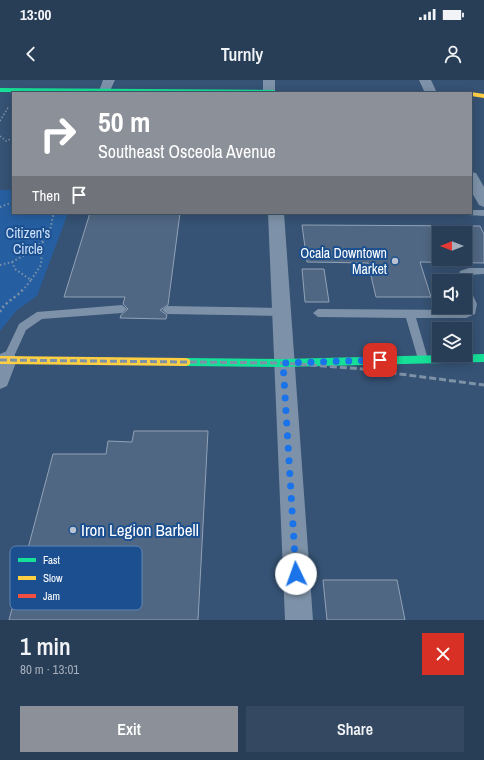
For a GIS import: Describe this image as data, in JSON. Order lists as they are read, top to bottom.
{
  "parks": ["Citizen's Circle"],
  "places": ["Ocala Downtown Market", "Iron Legion Barbell"],
  "legend": ["Fast", "Slow", "Jam"],
  "north": "left",
  "page": {
    "status": "13:00",
    "header": "Turnly",
    "turn": ["50 m", "Southeast Osceola Avenue"],
    "then": "Then",
    "heading": ["1 min", "80 m · 13:01"],
    "buttons": ["Exit", "Share"]
  }
}
